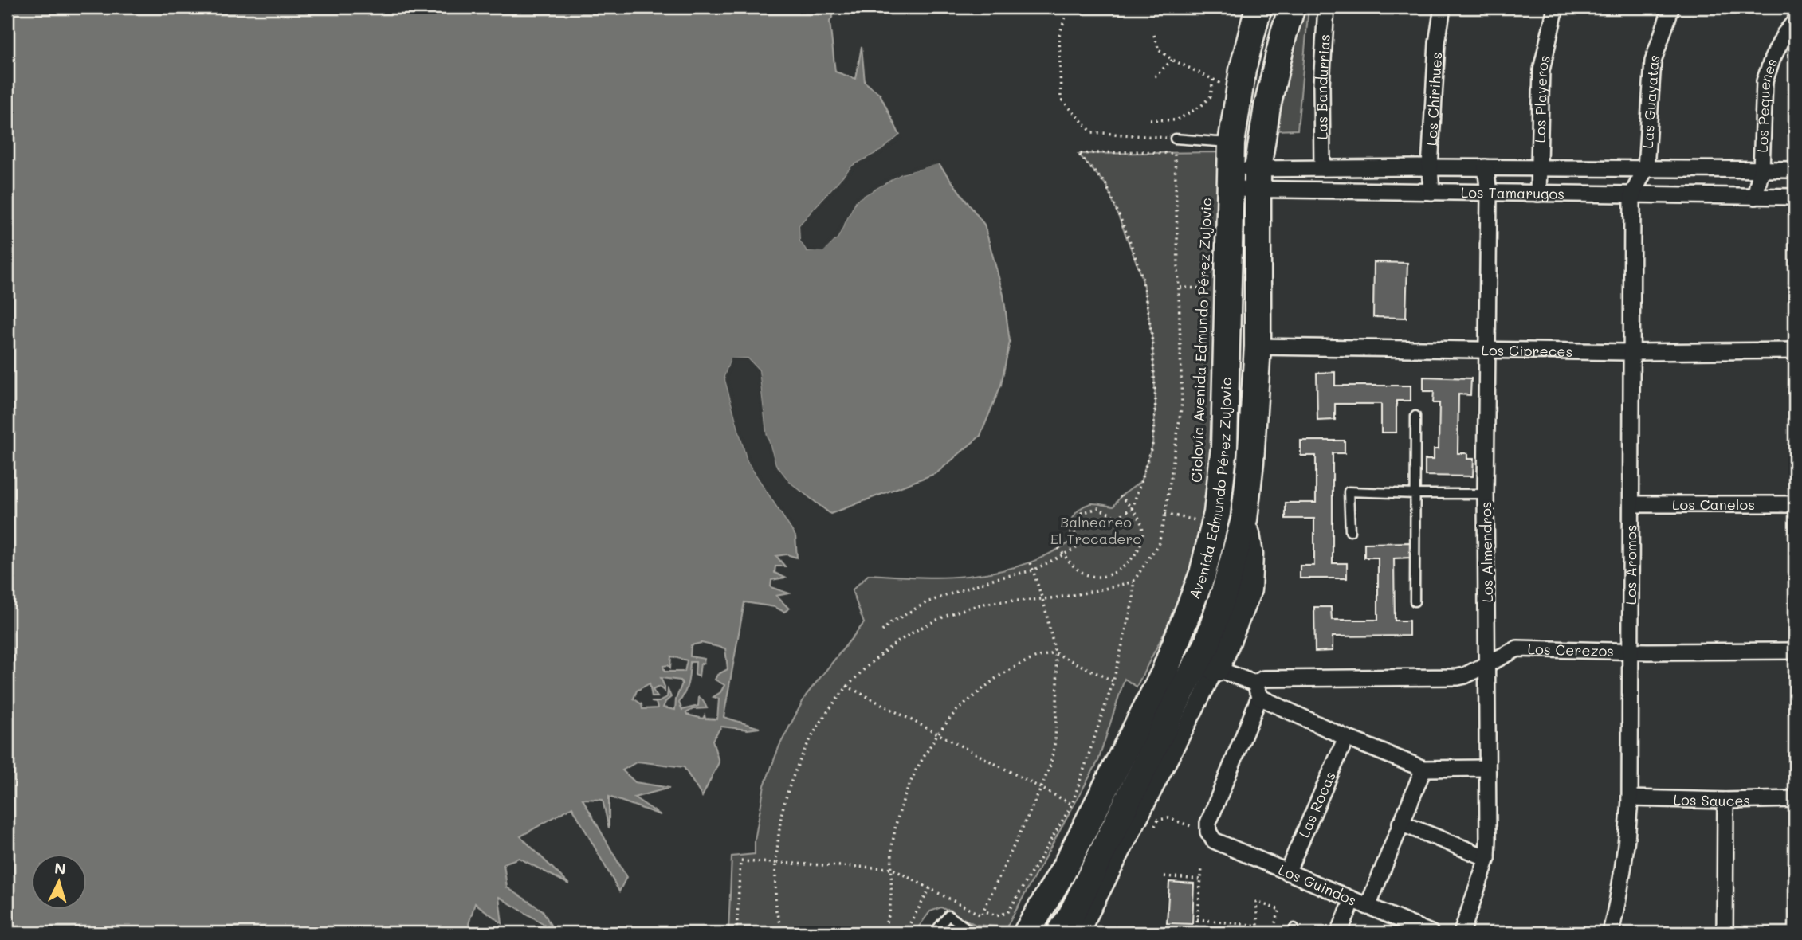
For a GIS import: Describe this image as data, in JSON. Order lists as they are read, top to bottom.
{
  "streets": {
    "highway": ["Avenida Edmundo Pérez Zujovic"],
    "street": [
      "Las Bandurrias",
      "Los Chirihues",
      "Los Playeros",
      "Las Guayatas",
      "Los Pequenes",
      "Los Tamarugos",
      "Los Cipreces",
      "Los Canelos",
      "Los Almendros",
      "Los Aromos",
      "Los Cerezos",
      "Los Sauces",
      "Las Rocas",
      "Los Guindos"
    ]
  },
  "crossings": [
    ["Las Bandurrias", "Los Tamarugos"],
    ["Los Chirihues", "Los Tamarugos"],
    ["Los Playeros", "Los Tamarugos"],
    ["Las Guayatas", "Los Tamarugos"],
    ["Las Guayatas", "Los Aromos"],
    ["Los Pequenes", "Los Tamarugos"],
    ["Los Tamarugos", "Avenida Edmundo Pérez Zujovic"],
    ["Los Tamarugos", "Los Almendros"],
    ["Los Tamarugos", "Los Aromos"],
    ["Los Cipreces", "Los Almendros"],
    ["Los Cipreces", "Los Aromos"],
    ["Los Canelos", "Los Aromos"],
    ["Los Almendros", "Los Cerezos"],
    ["Los Aromos", "Los Cerezos"],
    ["Los Aromos", "Los Sauces"],
    ["Las Rocas", "Los Guindos"]
  ],
  "parks": ["Balneareo El Trocadero"],
  "north": "top"
}
